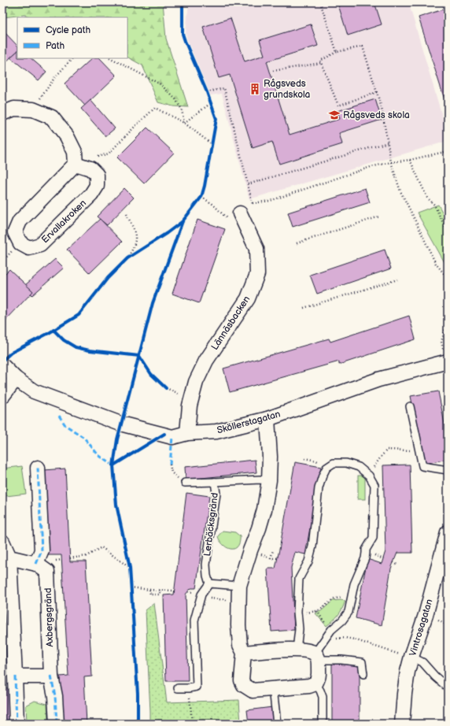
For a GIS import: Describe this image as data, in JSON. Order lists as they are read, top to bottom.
{
  "streets": {
    "street": [
      "Ervallakroken",
      "Lännäsbacken",
      "Sköllerstagatan",
      "Axbergsgränd",
      "Vintrosagatan"
    ],
    "lane": ["Lerbäcksgränd"]
  },
  "crossings": [
    ["Lännäsbacken", "Sköllerstagatan"]
  ],
  "places": {
    "building": ["Rågsveds grundskola"],
    "school or university": ["Rågsveds skola"]
  },
  "legend": ["Cycle path", "Path"]
}
